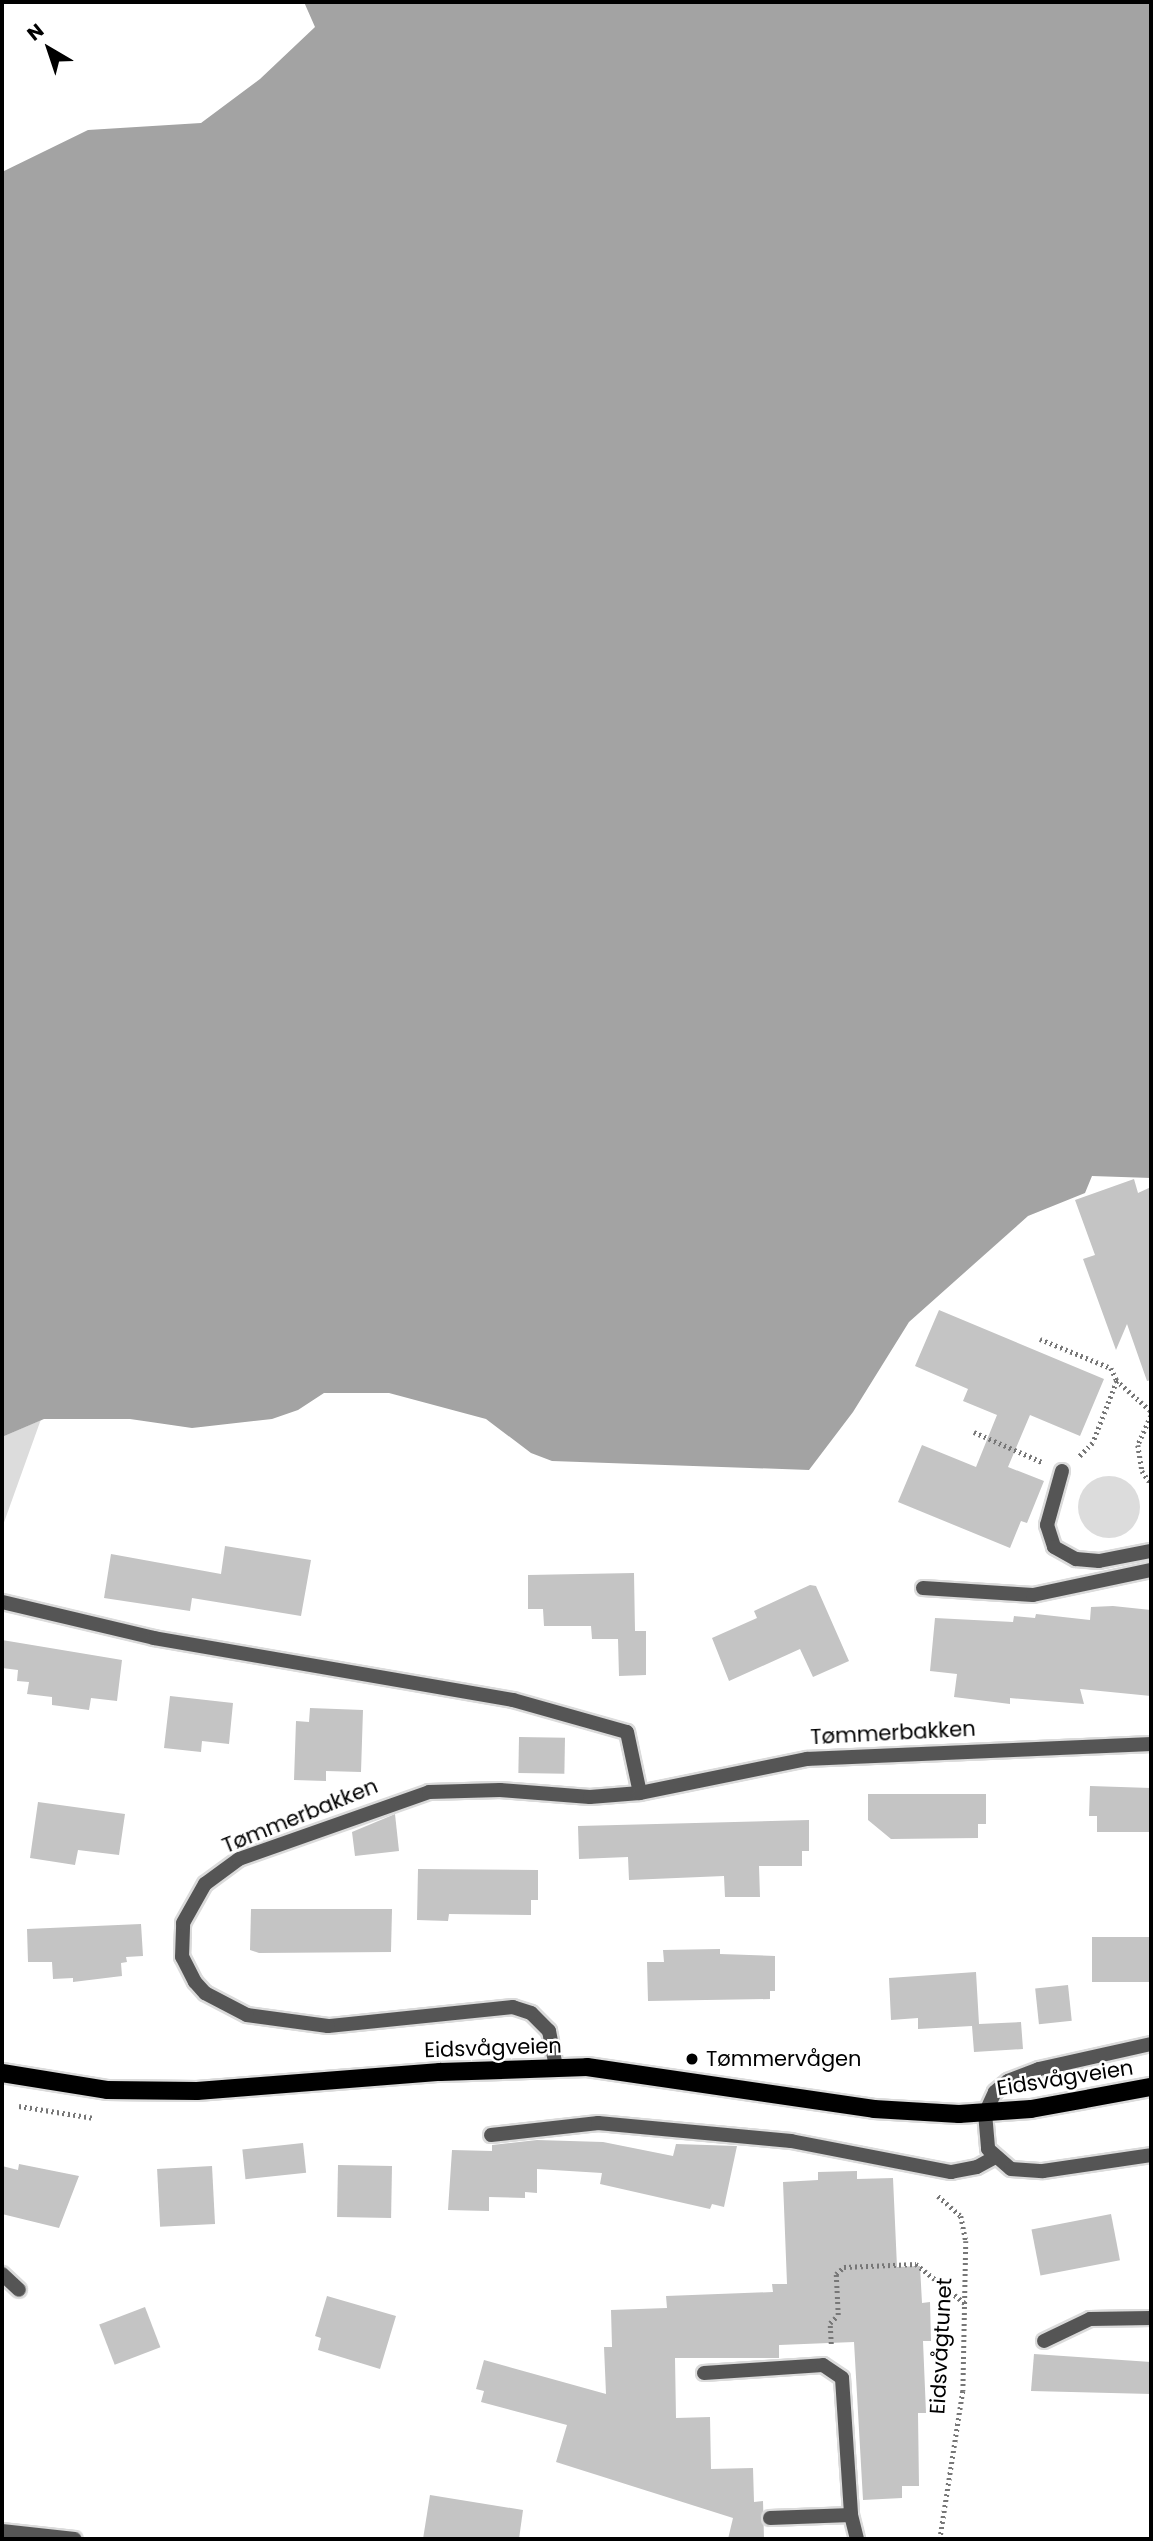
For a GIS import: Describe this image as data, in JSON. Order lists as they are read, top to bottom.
{
  "streets": {
    "main road": ["Eidsvågveien"],
    "street": ["Tømmerbakken"],
    "path": ["Eidsvågtunet"]
  },
  "crossings": [
    ["Tømmerbakken", "Eidsvågveien"]
  ],
  "places": ["Tømmervågen"],
  "north": "top left"
}
